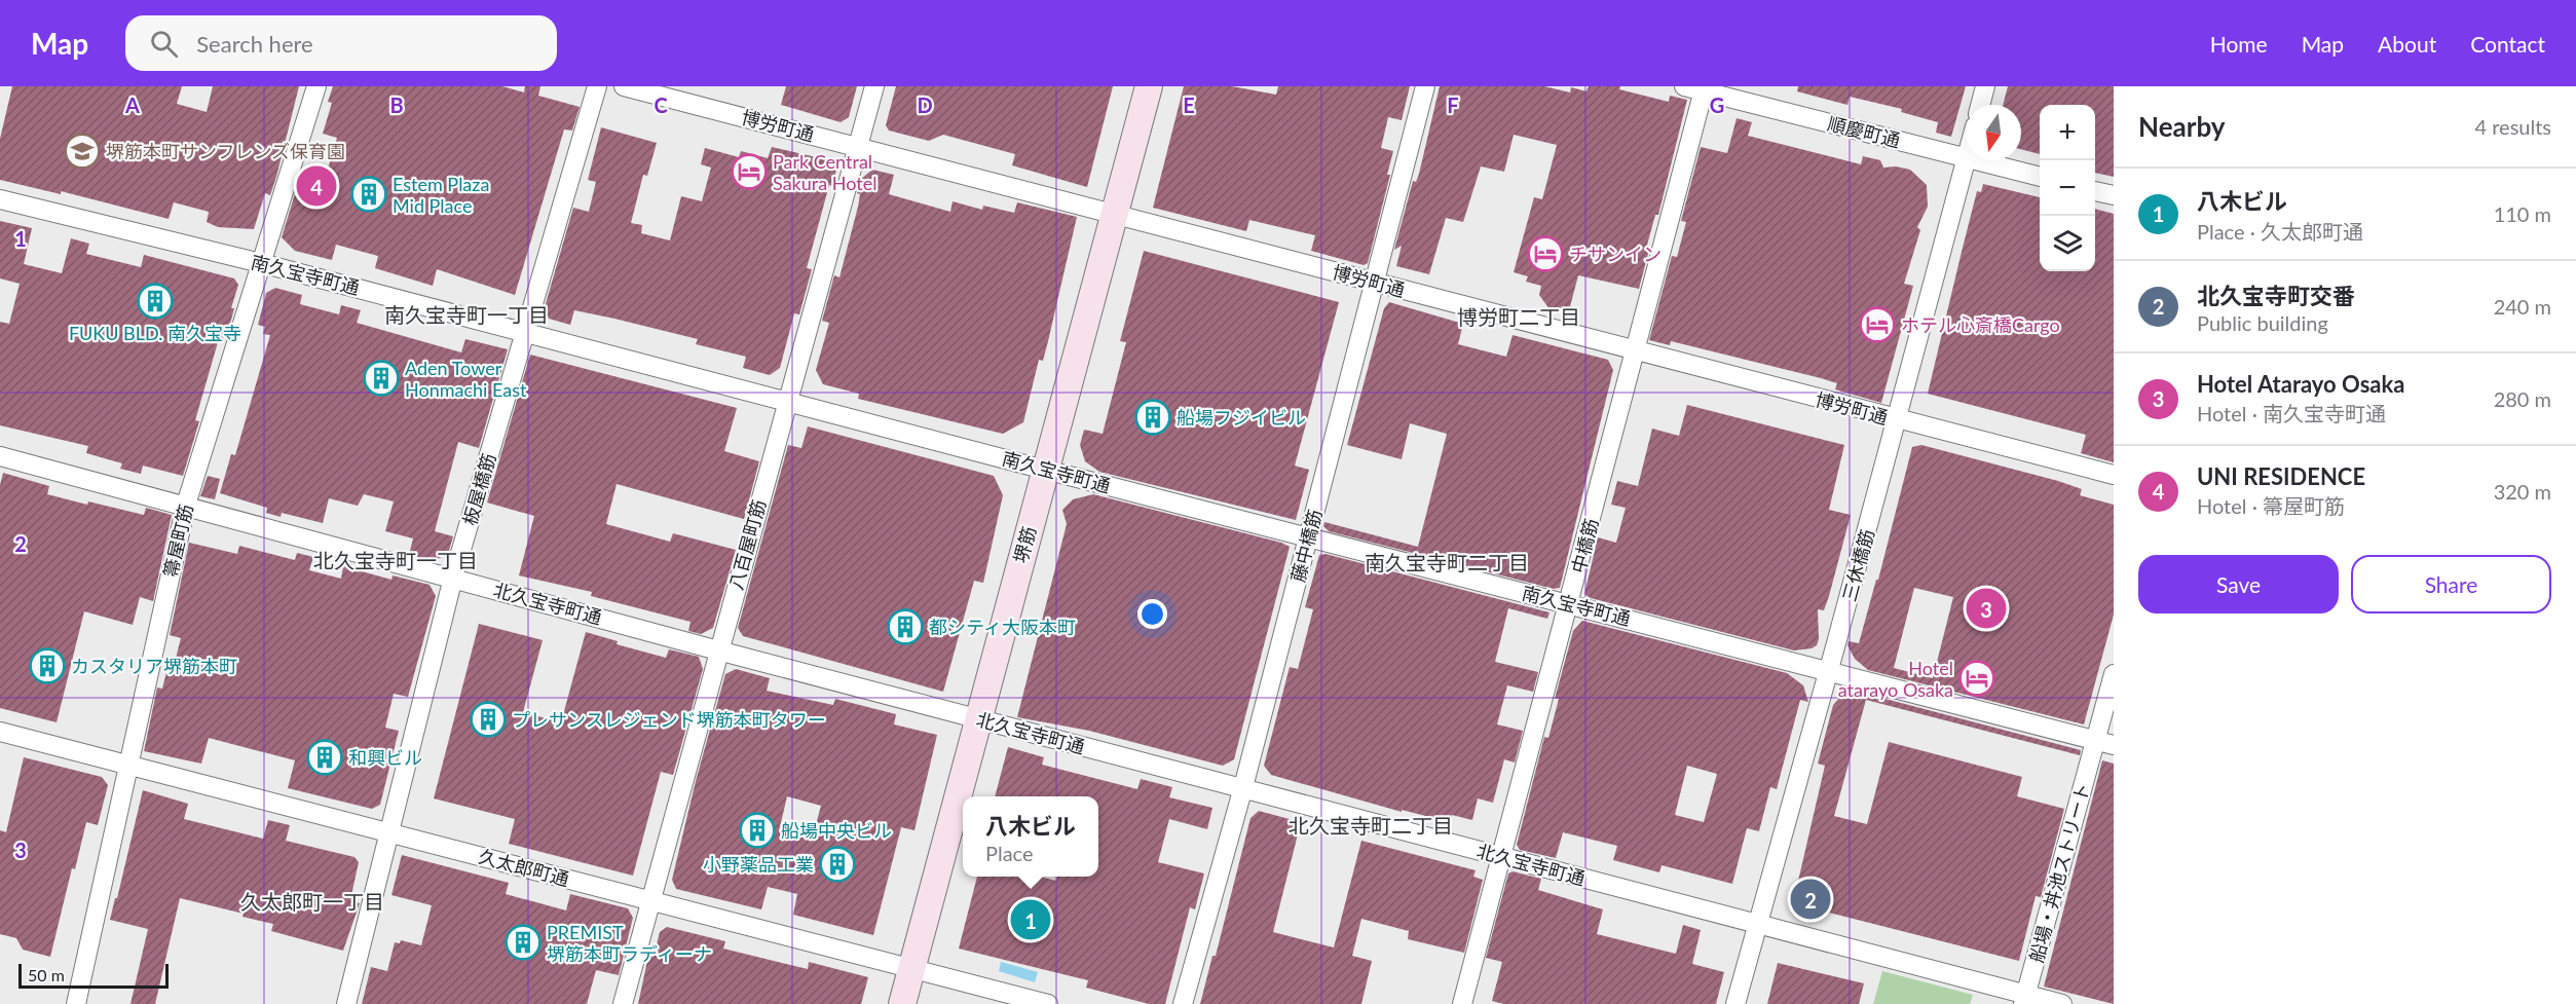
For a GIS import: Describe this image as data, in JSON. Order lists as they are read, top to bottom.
{
  "streets": {
    "main road": ["堺筋"],
    "street": [
      "博労町通",
      "順慶町通",
      "南久宝寺町通",
      "板屋橋筋",
      "箒屋町筋",
      "八百屋町筋",
      "藤中橋筋",
      "中橋筋",
      "三休橋筋",
      "北久宝寺町通",
      "久太郎町通",
      "船場・丼池ストリート"
    ]
  },
  "crossings": [
    ["博労町通", "八百屋町筋"],
    ["博労町通", "堺筋"],
    ["博労町通", "藤中橋筋"],
    ["博労町通", "中橋筋"],
    ["博労町通", "三休橋筋"],
    ["順慶町通", "中橋筋"],
    ["南久宝寺町通", "板屋橋筋"],
    ["南久宝寺町通", "箒屋町筋"],
    ["南久宝寺町通", "八百屋町筋"],
    ["南久宝寺町通", "堺筋"],
    ["南久宝寺町通", "藤中橋筋"],
    ["南久宝寺町通", "中橋筋"],
    ["南久宝寺町通", "三休橋筋"],
    ["南久宝寺町通", "船場・丼池ストリート"],
    ["板屋橋筋", "北久宝寺町通"],
    ["板屋橋筋", "久太郎町通"],
    ["箒屋町筋", "北久宝寺町通"],
    ["箒屋町筋", "久太郎町通"],
    ["八百屋町筋", "北久宝寺町通"],
    ["八百屋町筋", "久太郎町通"],
    ["堺筋", "北久宝寺町通"],
    ["堺筋", "久太郎町通"],
    ["藤中橋筋", "北久宝寺町通"],
    ["中橋筋", "北久宝寺町通"],
    ["三休橋筋", "北久宝寺町通"],
    ["北久宝寺町通", "船場・丼池ストリート"]
  ],
  "districts": [
    "南久宝寺町一丁目",
    "博労町二丁目",
    "北久宝寺町一丁目",
    "南久宝寺町二丁目",
    "北久宝寺町二丁目",
    "久太郎町一丁目"
  ],
  "places": {
    "school or university": ["堺筋本町サンフレンズ保育園"],
    "hotel": [
      "Park Central Sakura Hotel",
      "チサンイン",
      "ホテル心斎橋Cargo",
      "Hotel atarayo Osaka"
    ],
    "building": [
      "Estem Plaza Mid Place",
      "FUKU BLD. 南久宝寺",
      "Aden Tower Honmachi East",
      "船場フジイビル",
      "都シティ大阪本町",
      "カスタリア堺筋本町",
      "プレサンスレジェンド堺筋本町タワー",
      "和興ビル",
      "船場中央ビル",
      "小野薬品工業",
      "PREMIST 堺筋本町ラディーナ"
    ]
  },
  "scale_bar": "50 m",
  "north": "bottom",
  "page": {
    "header": "Map",
    "search": "Search here",
    "nav": [
      "Home",
      "Map",
      "About",
      "Contact"
    ],
    "heading": ["Nearby", "4 results"],
    "map_buttons": ["+", "−"],
    "pins": [
      "4",
      "3",
      "2",
      "1"
    ],
    "list": [
      {
        "mark": "1",
        "name": "八木ビル",
        "note": "Place · 久太郎町通",
        "value": "110 m"
      },
      {
        "mark": "2",
        "name": "北久宝寺町交番",
        "note": "Public building",
        "value": "240 m"
      },
      {
        "mark": "3",
        "name": "Hotel Atarayo Osaka",
        "note": "Hotel · 南久宝寺町通",
        "value": "280 m"
      },
      {
        "mark": "4",
        "name": "UNI RESIDENCE",
        "note": "Hotel · 箒屋町筋",
        "value": "320 m"
      }
    ],
    "buttons": ["Save", "Share"],
    "popup": ["八木ビル", "Place"],
    "scale": "50 m"
  },
  "grid": {
    "columns": [
      "A",
      "B",
      "C",
      "D",
      "E",
      "F",
      "G"
    ],
    "rows": ["1", "2", "3"]
  }
}
